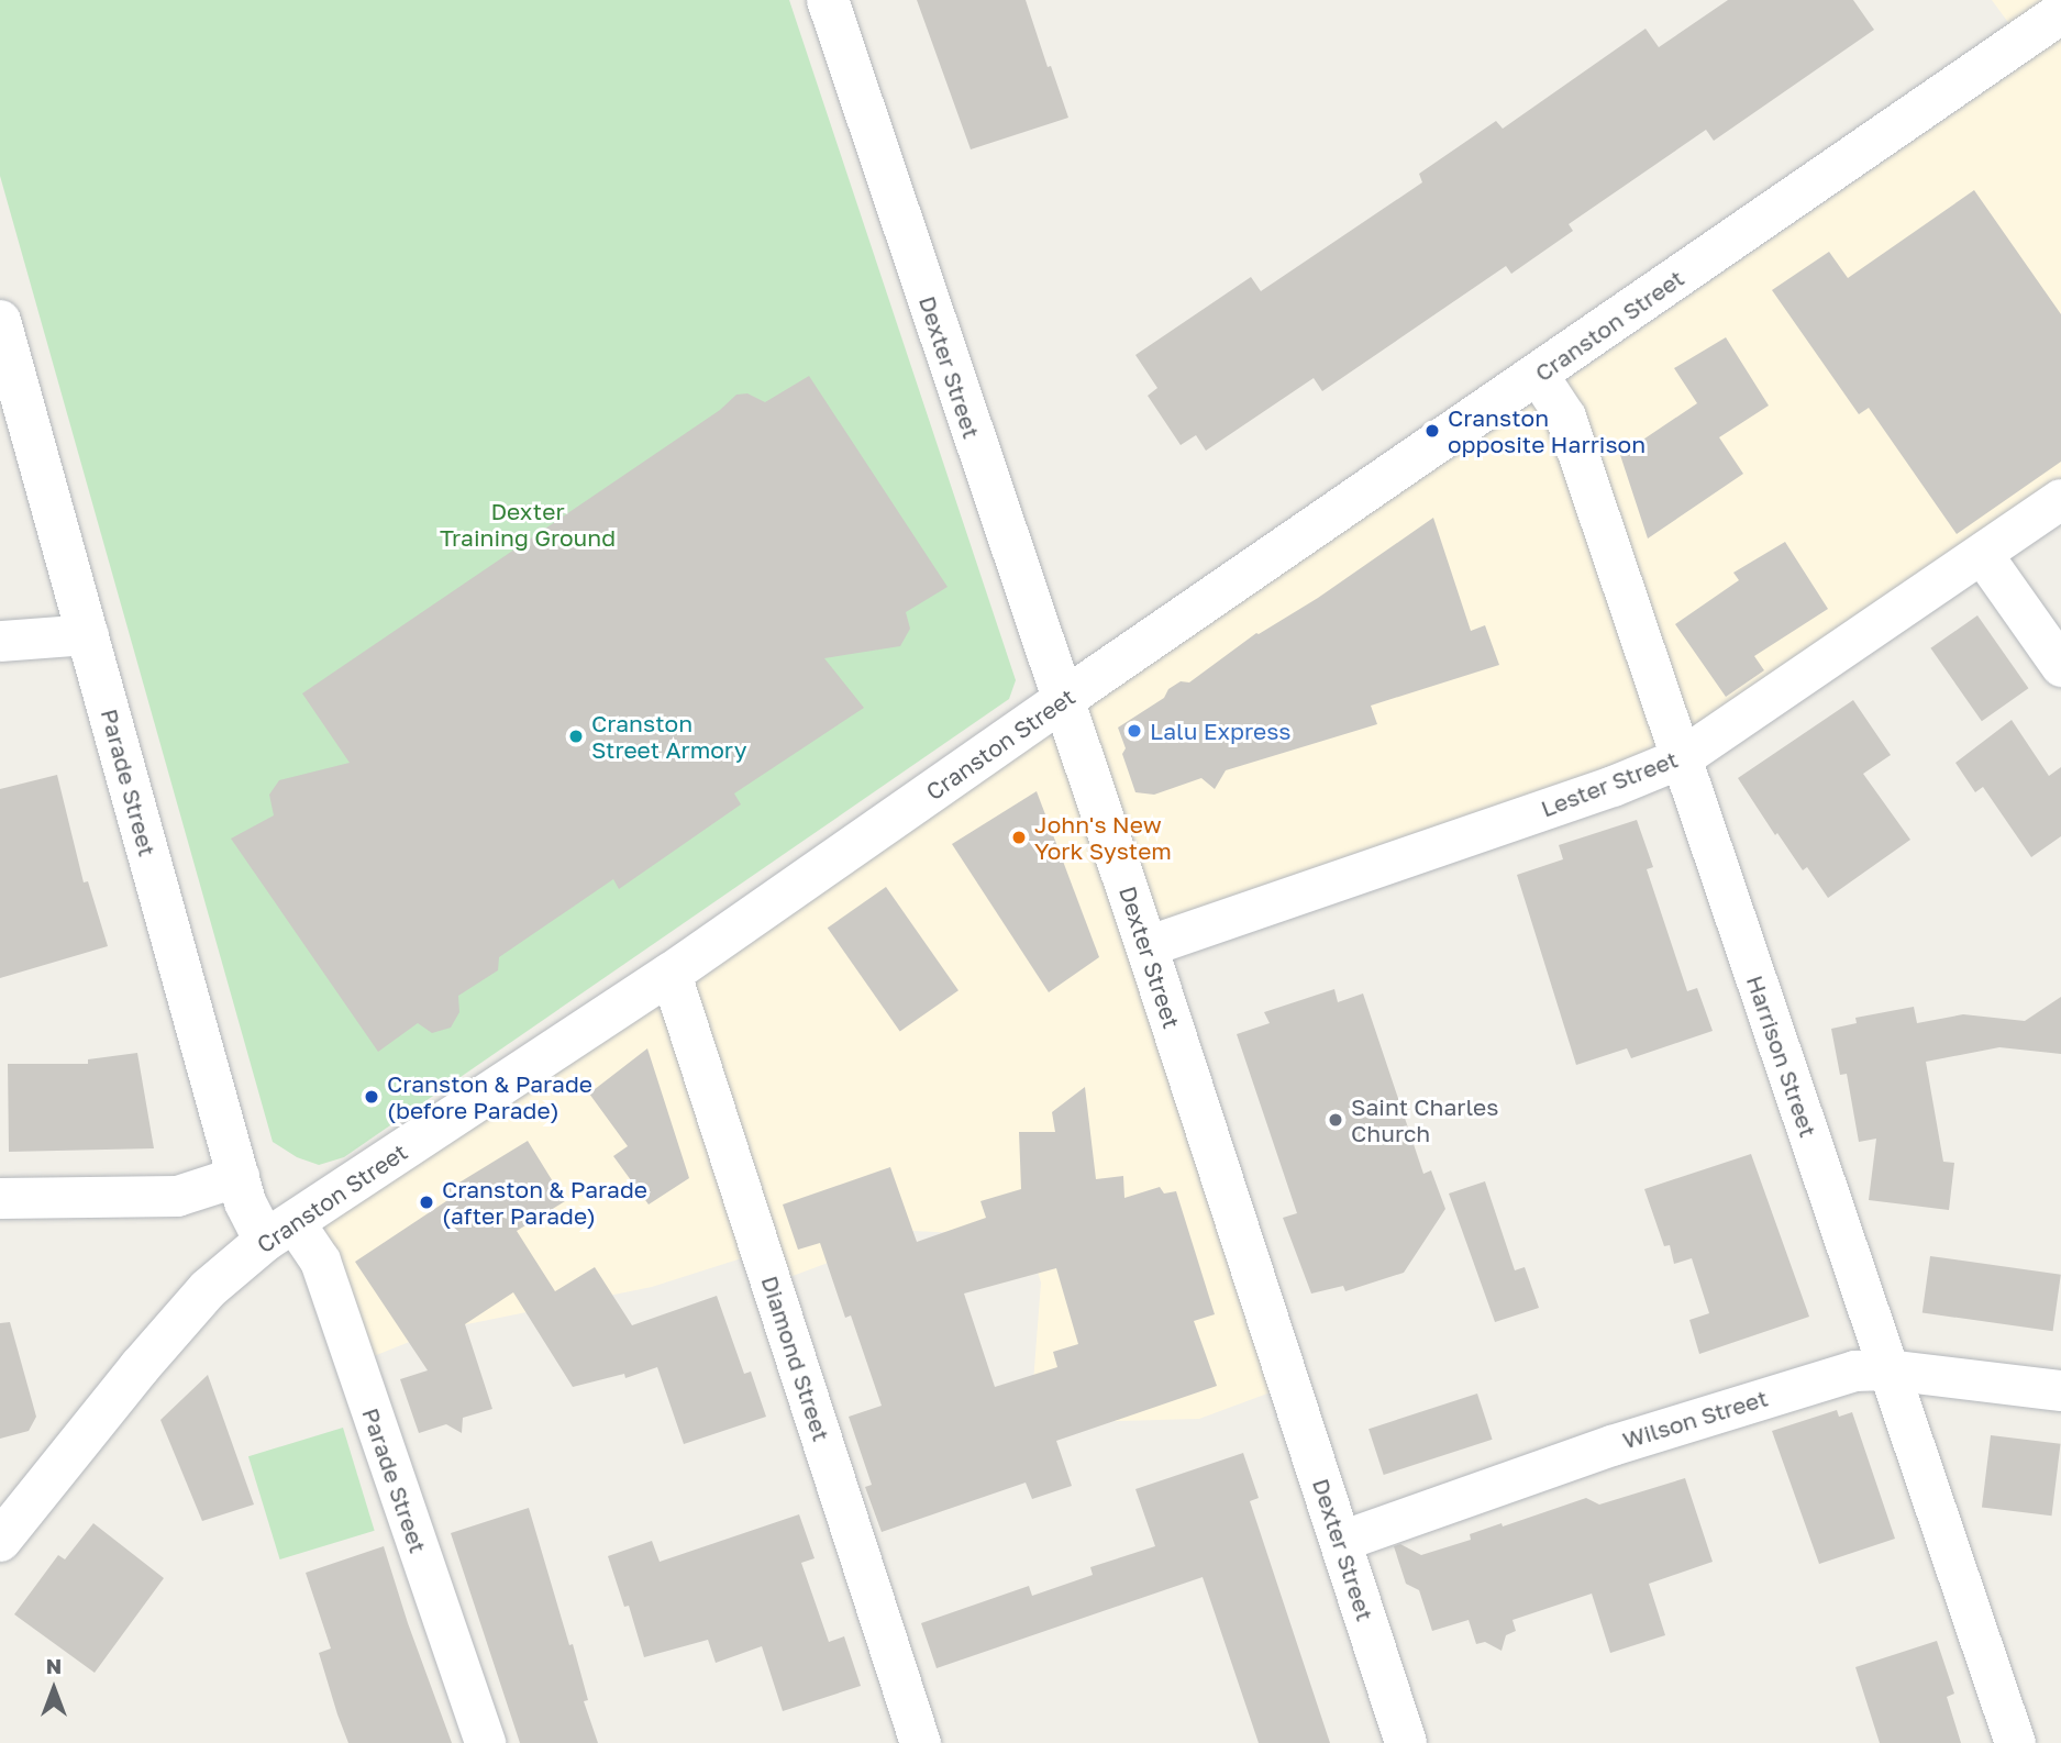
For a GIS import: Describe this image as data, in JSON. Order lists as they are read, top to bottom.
{
  "streets": {
    "street": [
      "Cranston Street",
      "Dexter Street",
      "Parade Street",
      "Lester Street",
      "Harrison Street",
      "Diamond Street",
      "Wilson Street"
    ]
  },
  "crossings": [
    ["Cranston Street", "Dexter Street"],
    ["Cranston Street", "Parade Street"],
    ["Cranston Street", "Harrison Street"],
    ["Cranston Street", "Diamond Street"],
    ["Dexter Street", "Lester Street"],
    ["Dexter Street", "Wilson Street"],
    ["Lester Street", "Harrison Street"],
    ["Harrison Street", "Wilson Street"]
  ],
  "parks": ["Dexter Training Ground"],
  "places": [
    "Cranston opposite Harrison",
    "Lalu Express",
    "Cranston Street Armory",
    "John's New York System",
    "Cranston & Parade (before Parade)",
    "Saint Charles Church",
    "Cranston & Parade (after Parade)"
  ],
  "north": "top"
}
